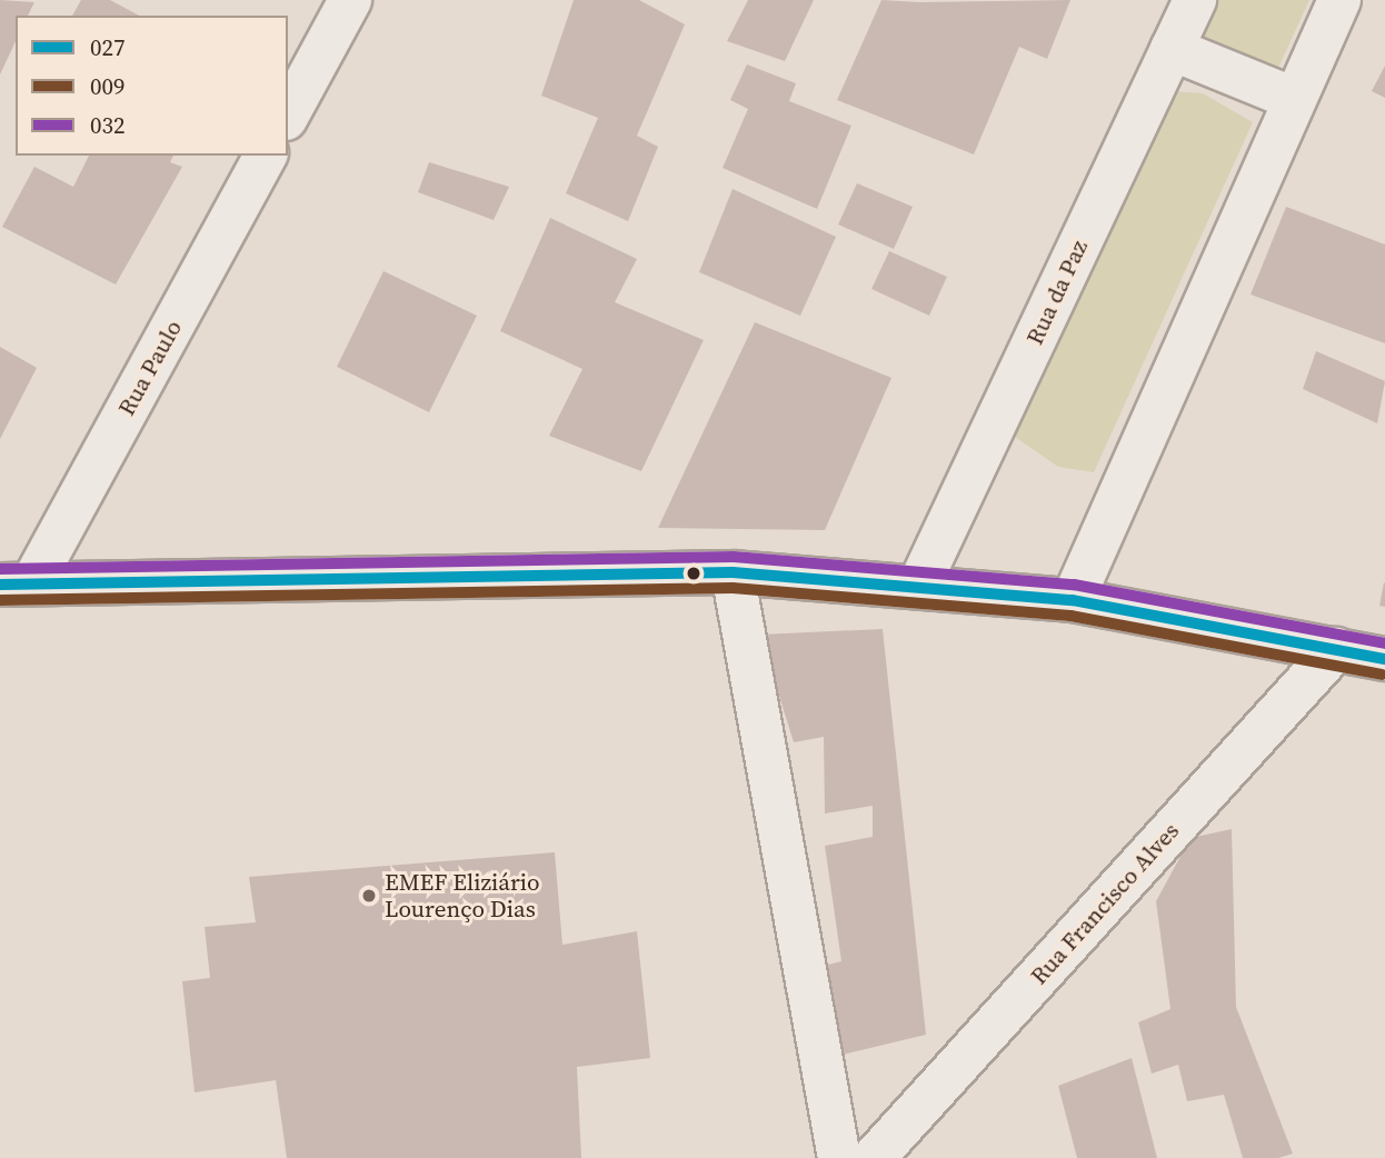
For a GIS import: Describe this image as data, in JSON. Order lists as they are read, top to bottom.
{
  "streets": {
    "street": ["Rua da Paz", "Rua Paulo", "Rua Francisco Alves"]
  },
  "places": ["EMEF Eliziário Lourenço Dias"],
  "lines": ["transit line 032", "transit line 027", "transit line 009"],
  "legend": ["027", "009", "032"]
}
